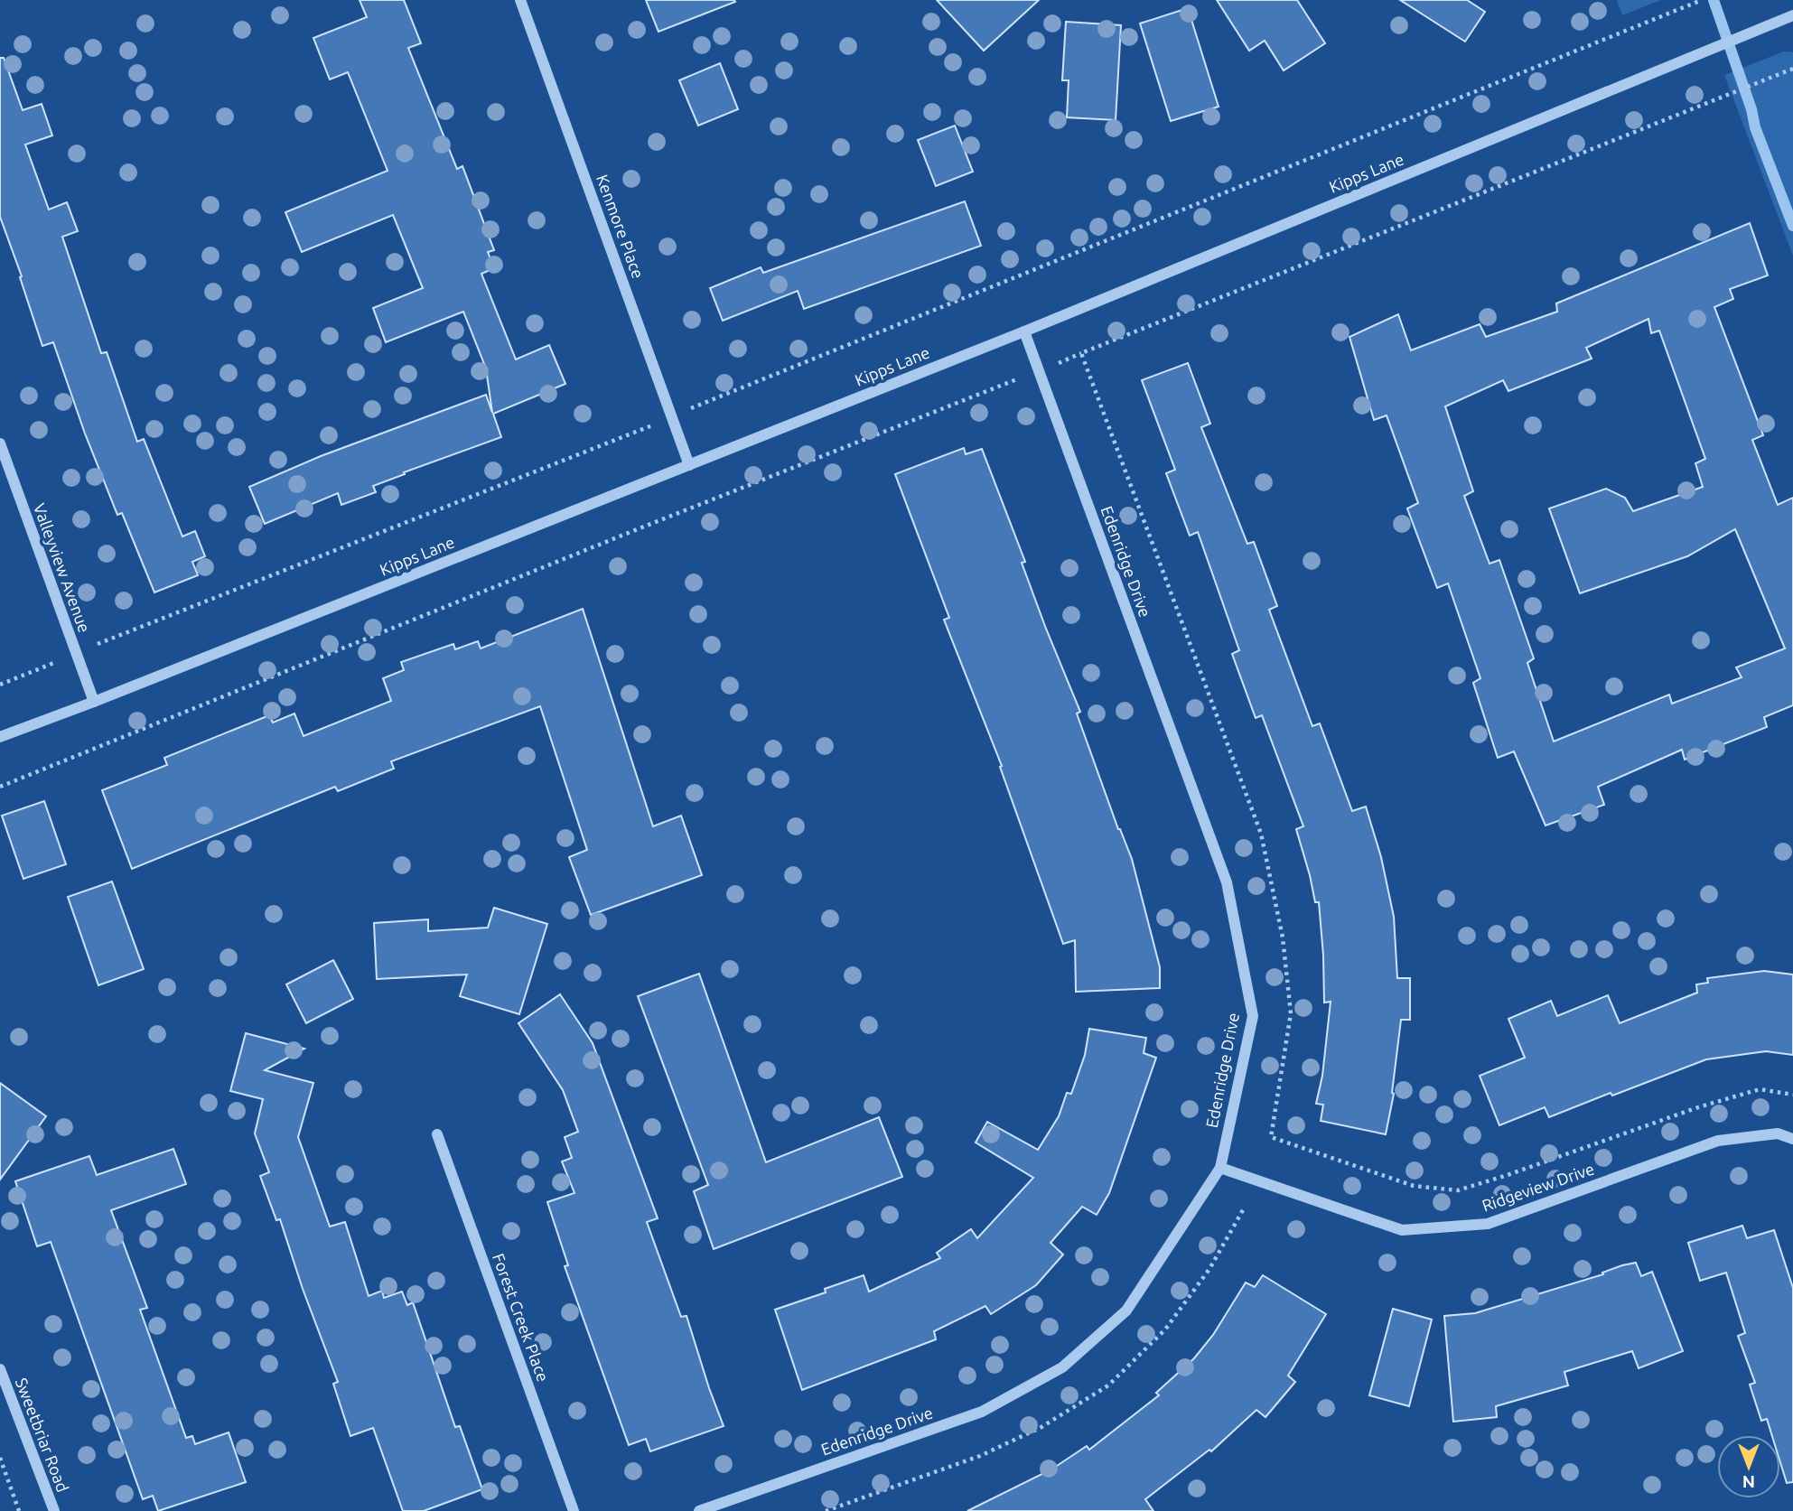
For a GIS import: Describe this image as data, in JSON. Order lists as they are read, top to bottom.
{
  "streets": {
    "street": [
      "Kipps Lane",
      "Kenmore Place",
      "Edenridge Drive",
      "Valleyview Avenue",
      "Ridgeview Drive",
      "Forest Creek Place",
      "Sweetbriar Road"
    ]
  },
  "crossings": [
    ["Kipps Lane", "Kenmore Place"],
    ["Kipps Lane", "Edenridge Drive"],
    ["Kipps Lane", "Valleyview Avenue"],
    ["Edenridge Drive", "Ridgeview Drive"]
  ],
  "north": "bottom"
}
